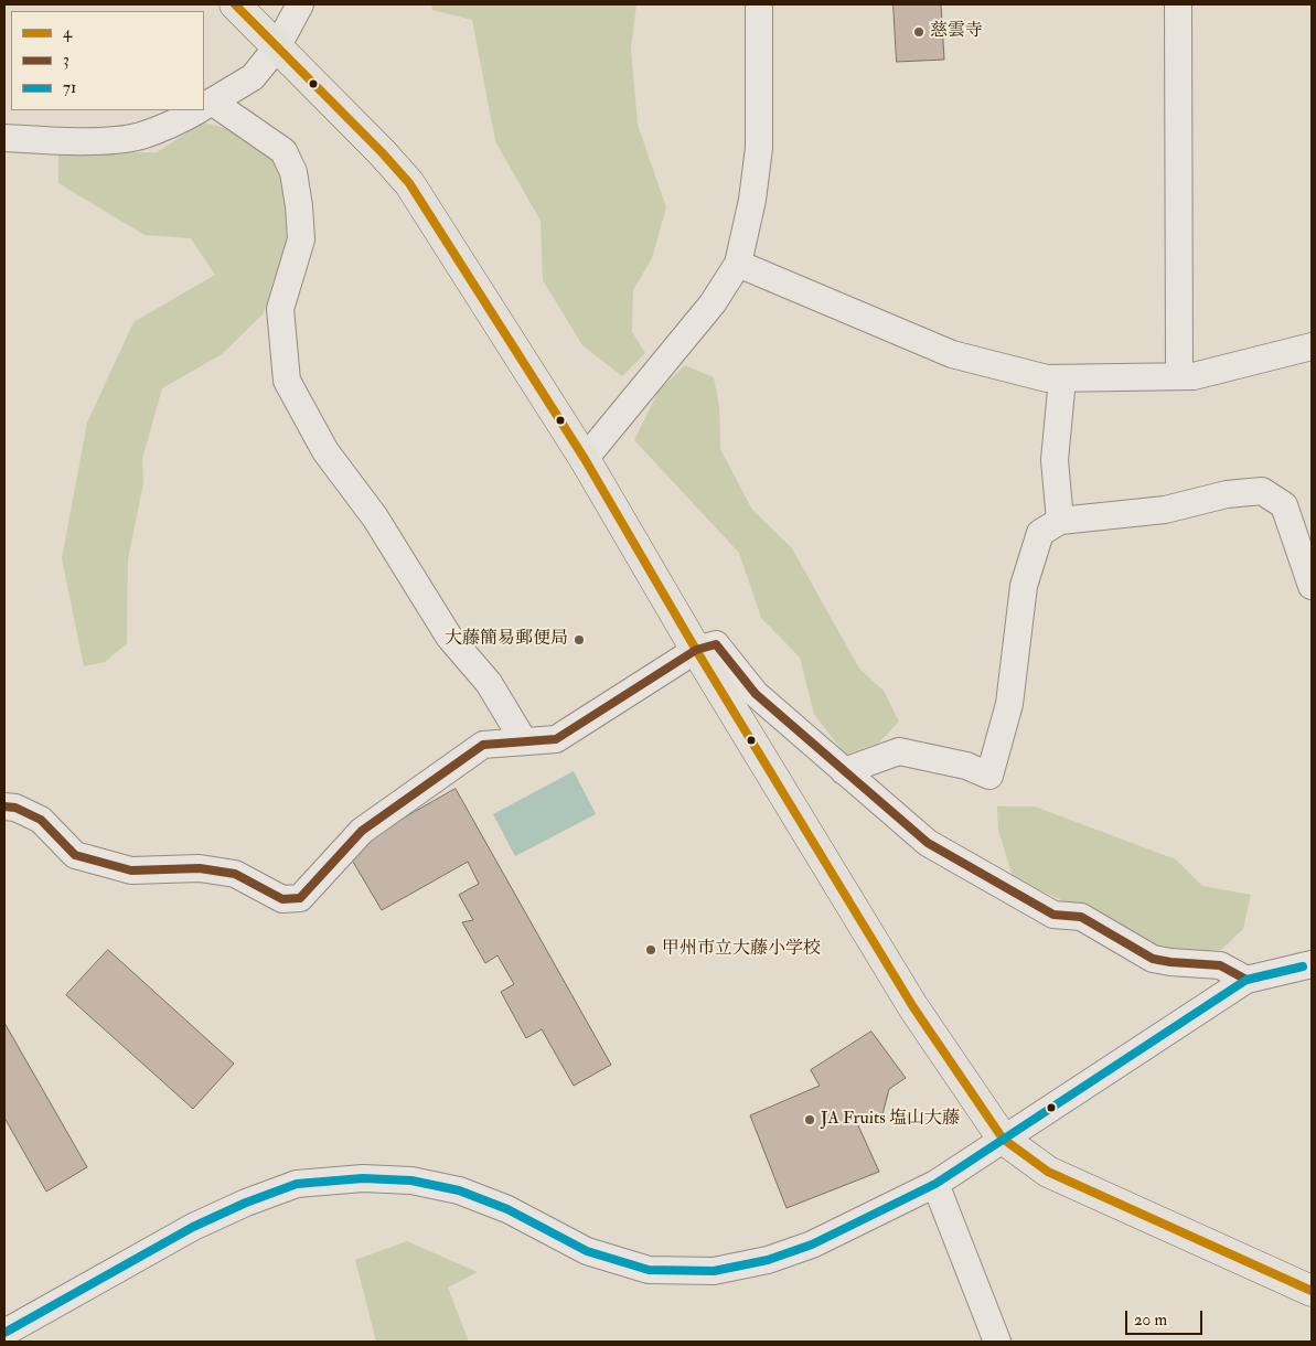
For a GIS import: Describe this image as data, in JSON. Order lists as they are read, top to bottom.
{
  "places": [
    "慈雲寺",
    "大藤簡易郵便局",
    "甲州市立大藤小学校",
    "JA Fruits 塩山大藤"
  ],
  "lines": ["transit line 4", "transit line 3", "transit line 71"],
  "legend": ["4", "3", "71"],
  "scale_bar": "20 m"
}
